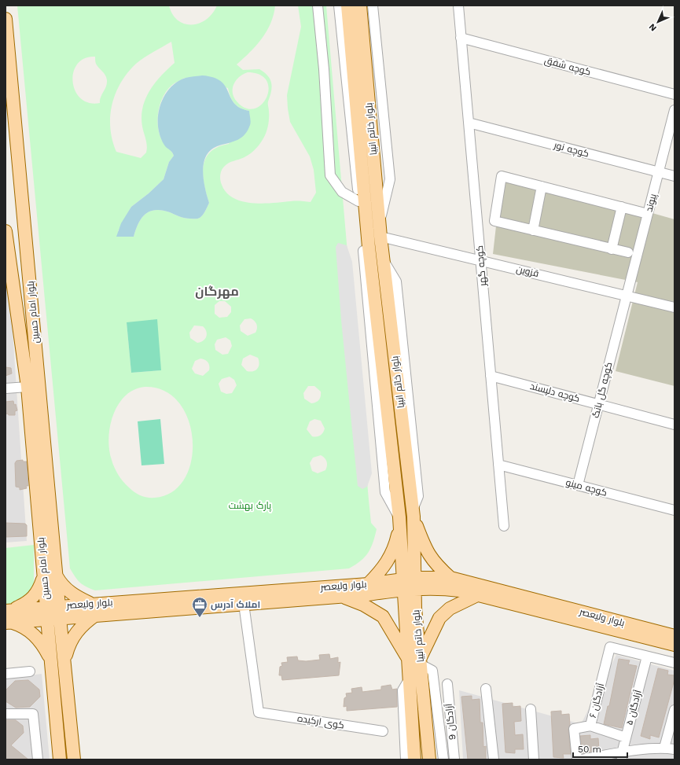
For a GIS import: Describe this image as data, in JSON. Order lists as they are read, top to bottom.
{
  "streets": {
    "main road": ["بلوار خاتم انبیا", "بلوار امام حسین", "بلوار ولیعصر"],
    "street": [
      "کوچه شفق",
      "کوچه نور",
      "پیوند",
      "کوچه گهر",
      "قزوین",
      "کوچه گل بانگ",
      "کوچه دلپسند",
      "کوچه مینو",
      "آزادگان ۶",
      "آزادگان ۵",
      "کوی ارکیده",
      "آزادگان 9"
    ]
  },
  "crossings": [
    ["کوچه شفق", "کوچه گهر"],
    ["بلوار خاتم انبیا", "قزوین"],
    ["بلوار خاتم انبیا", "بلوار ولیعصر"],
    ["کوچه نور", "پیوند"],
    ["کوچه نور", "کوچه گهر"],
    ["پیوند", "قزوین"],
    ["پیوند", "کوچه گل بانگ"],
    ["کوچه گهر", "قزوین"],
    ["کوچه گهر", "کوچه دلپسند"],
    ["کوچه گهر", "کوچه مینو"],
    ["قزوین", "کوچه گل بانگ"],
    ["بلوار امام حسین", "بلوار ولیعصر"],
    ["کوچه گل بانگ", "کوچه دلپسند"],
    ["کوچه گل بانگ", "کوچه مینو"],
    ["بلوار ولیعصر", "کوی ارکیده"],
    ["آزادگان ۶", "آزادگان ۵"]
  ],
  "districts": ["مهرگان"],
  "parks": ["پارک بهشت"],
  "places": {
    "office": ["املاک آدرس"]
  },
  "scale_bar": "50 m",
  "north": "bottom left"
}
